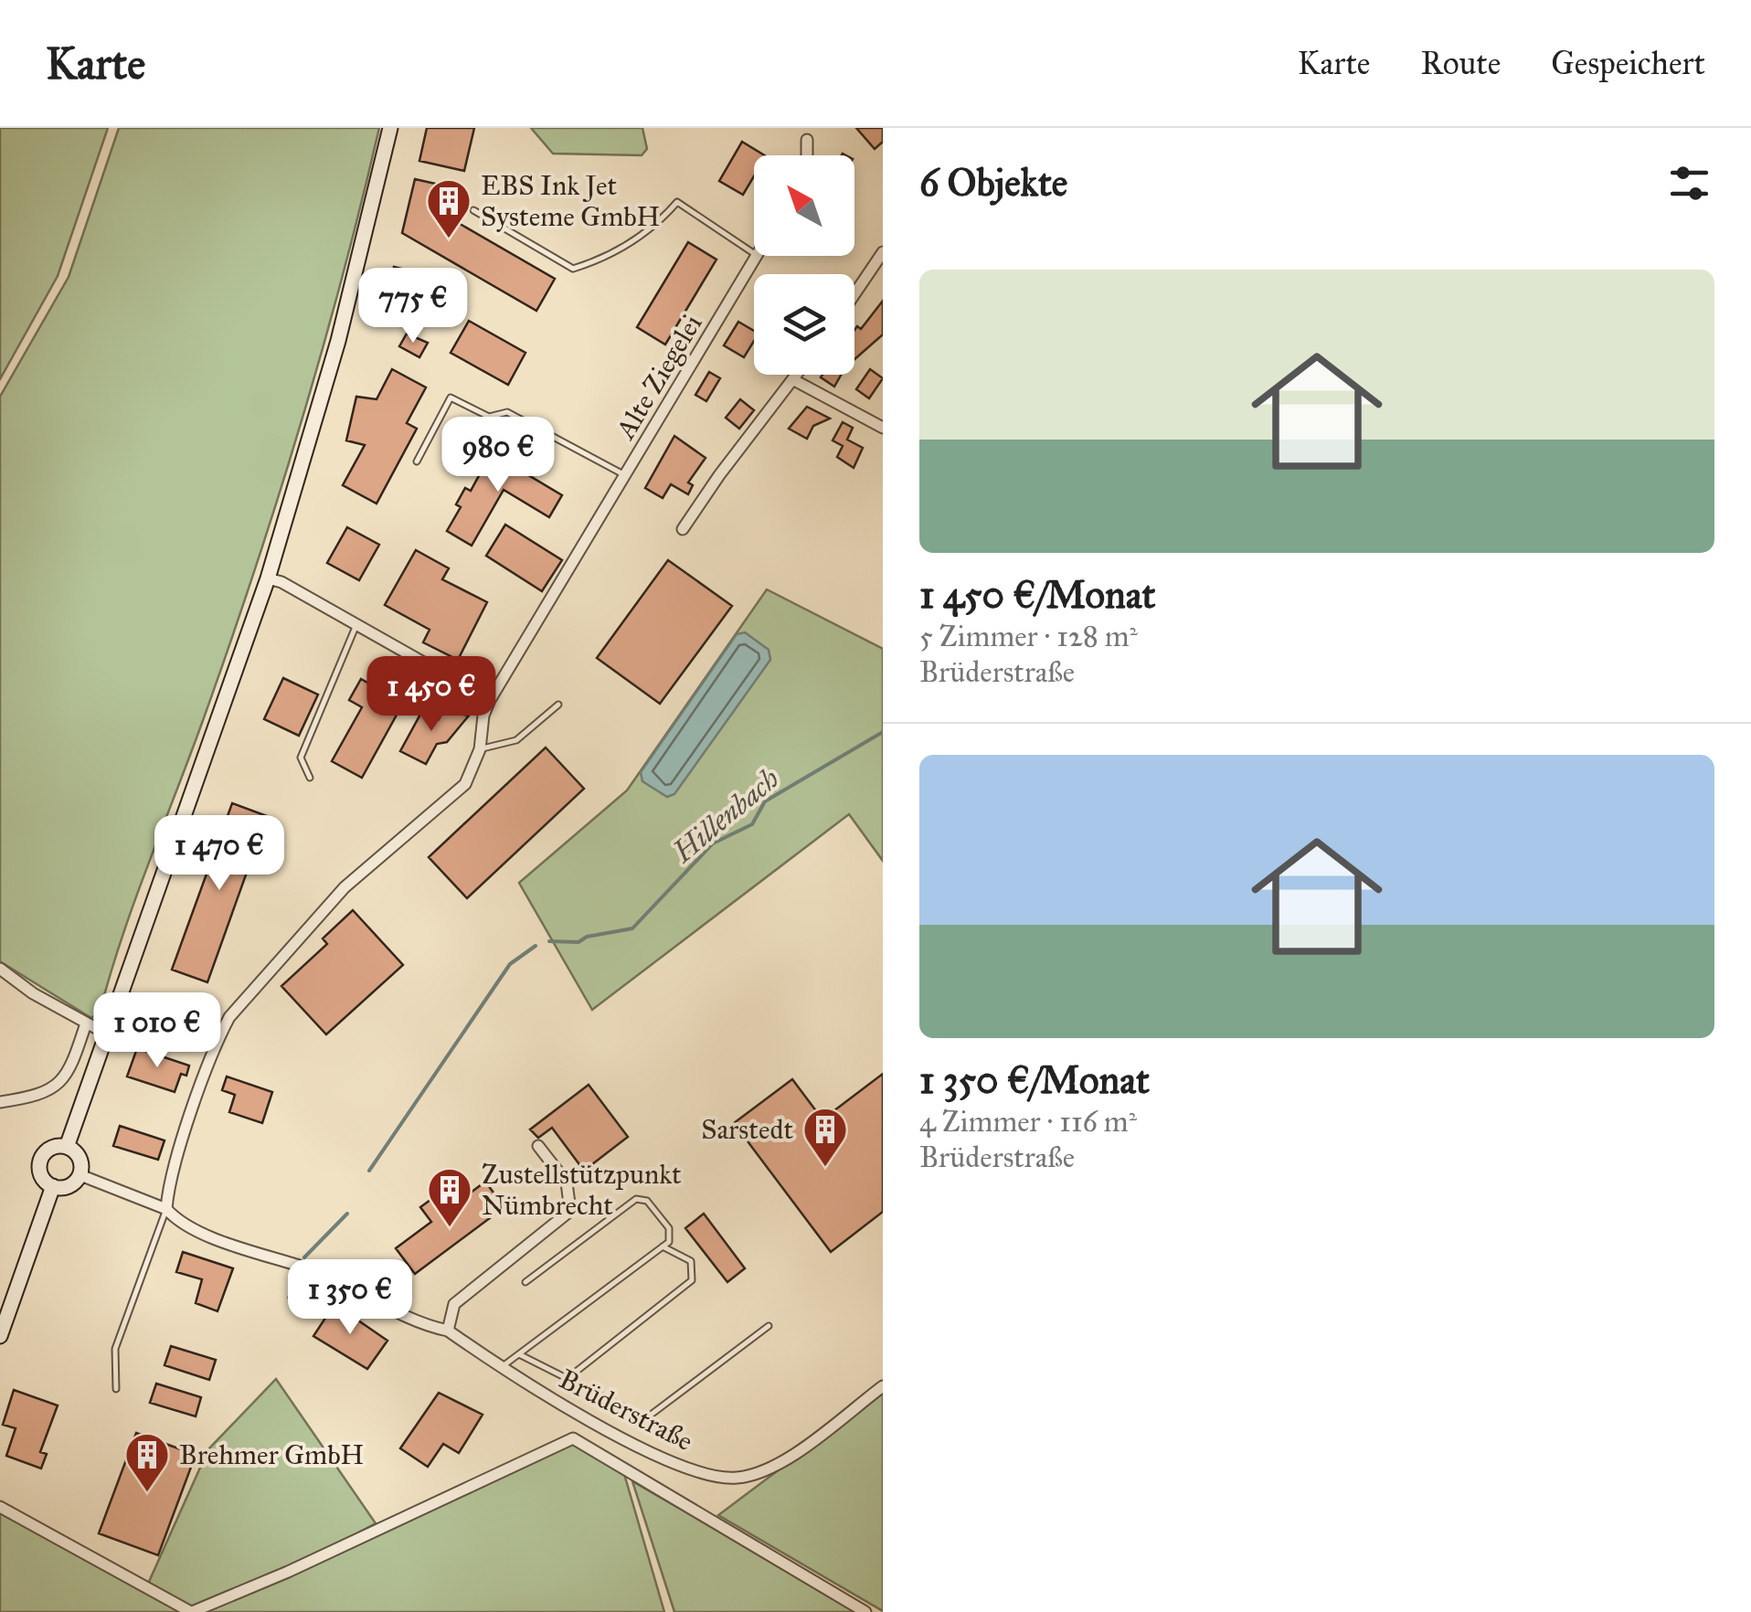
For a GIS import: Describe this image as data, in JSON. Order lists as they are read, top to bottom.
{
  "streets": {
    "street": ["Alte Ziegelei", "Brüderstraße"]
  },
  "water": ["Hillenbach"],
  "places": {
    "building": [
      "EBS Ink Jet Systeme GmbH",
      "Sarstedt",
      "Zustellstützpunkt Nümbrecht",
      "Brehmer GmbH"
    ]
  },
  "north": "top left",
  "page": {
    "header": "Karte",
    "nav": ["Karte", "Route", "Gespeichert"],
    "heading": "6 Objekte",
    "list": [
      {
        "name": "1 450 €/Monat",
        "note": "5 Zimmer · 128 m² · Brüderstraße"
      },
      {
        "name": "1 350 €/Monat",
        "note": "4 Zimmer · 116 m² · Brüderstraße"
      }
    ],
    "price": [
      "775 €",
      "980 €",
      "1 450 €",
      "1 470 €",
      "1 010 €",
      "1 350 €"
    ]
  }
}
